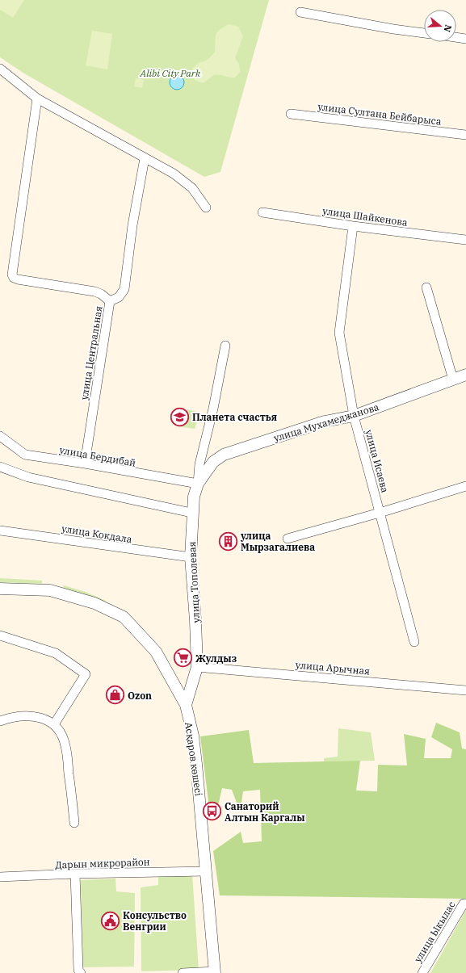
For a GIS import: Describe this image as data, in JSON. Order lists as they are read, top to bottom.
{
  "streets": {
    "street": [
      "улица Султана Бейбарыса",
      "улица Шайкенова",
      "улица Центральная",
      "улица Мухамеджанова",
      "улица Бердибай",
      "улица Исаева",
      "улица Кокдала",
      "улица Тополевая",
      "улица Арычная",
      "Асқаров көшесі",
      "Дарын микрорайон",
      "улица Ыкылас"
    ]
  },
  "crossings": [
    ["улица Шайкенова", "улица Исаева"],
    ["улица Центральная", "улица Бердибай"],
    ["улица Мухамеджанова", "улица Бердибай"],
    ["улица Мухамеджанова", "улица Исаева"],
    ["улица Мухамеджанова", "улица Тополевая"],
    ["улица Бердибай", "улица Тополевая"],
    ["улица Кокдала", "улица Тополевая"],
    ["улица Тополевая", "улица Арычная"],
    ["улица Тополевая", "Асқаров көшесі"],
    ["Асқаров көшесі", "Дарын микрорайон"]
  ],
  "parks": ["Alibi City Park"],
  "places": {
    "school or university": ["Планета счастья"],
    "building": ["улица Мырзагалиева"],
    "supermarket": ["Жулдыз"],
    "shop": ["Ozon"],
    "bus stop": ["Санаторий Алтын Каргалы"],
    "public building": ["Консульство Венгрии"]
  },
  "north": "right"
}
